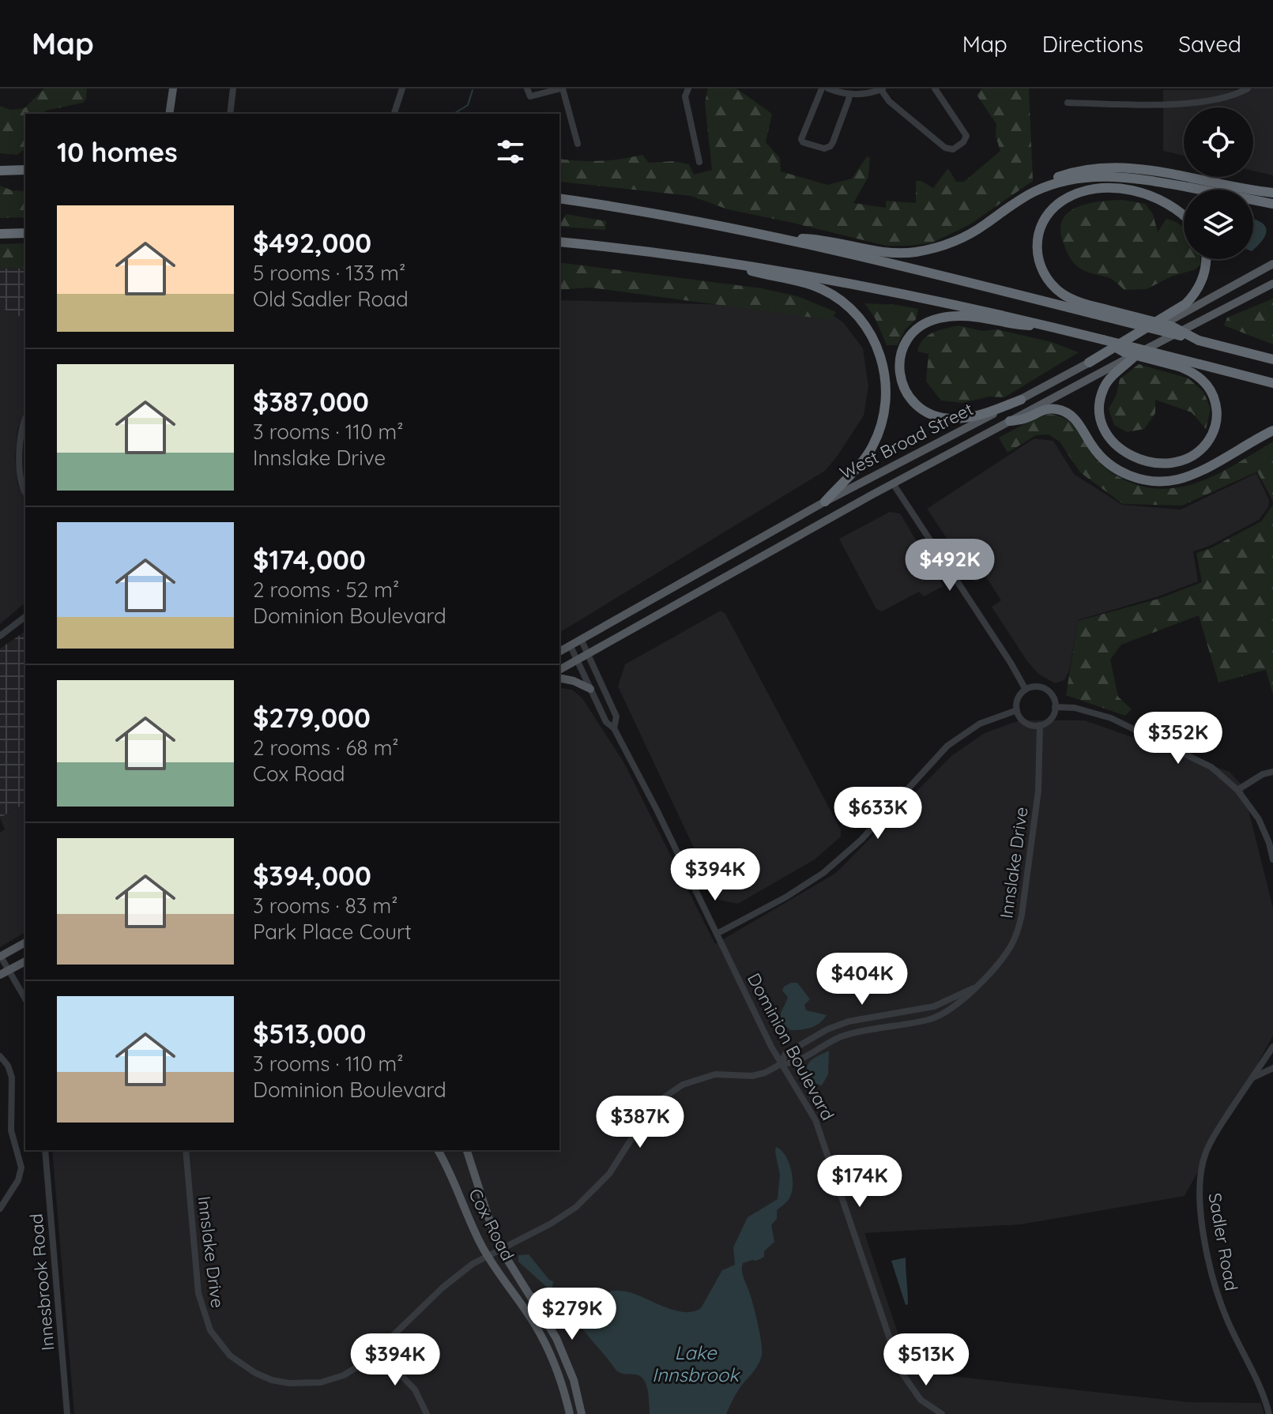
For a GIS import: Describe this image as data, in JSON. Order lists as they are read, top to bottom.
{
  "streets": {
    "main road": ["West Broad Street", "Cox Road"],
    "street": [
      "Innslake Drive",
      "Dominion Boulevard",
      "Sadler Road",
      "Innesbrook Road"
    ]
  },
  "crossings": [
    ["West Broad Street", "Dominion Boulevard"],
    ["Innslake Drive", "Dominion Boulevard"],
    ["Innslake Drive", "Cox Road"]
  ],
  "water": ["Lake Innsbrook"],
  "page": {
    "header": "Map",
    "nav": ["Map", "Directions", "Saved"],
    "heading": "10 homes",
    "list": [
      {
        "name": "$492,000",
        "note": "5 rooms · 133 m² · Old Sadler Road"
      },
      {
        "name": "$387,000",
        "note": "3 rooms · 110 m² · Innslake Drive"
      },
      {
        "name": "$174,000",
        "note": "2 rooms · 52 m² · Dominion Boulevard"
      },
      {
        "name": "$279,000",
        "note": "2 rooms · 68 m² · Cox Road"
      },
      {
        "name": "$394,000",
        "note": "3 rooms · 83 m² · Park Place Court"
      },
      {
        "name": "$513,000",
        "note": "3 rooms · 110 m² · Dominion Boulevard"
      }
    ],
    "price": [
      "$492K",
      "$352K",
      "$633K",
      "$394K",
      "$404K",
      "$387K",
      "$174K",
      "$279K",
      "$394K",
      "$513K"
    ]
  }
}
